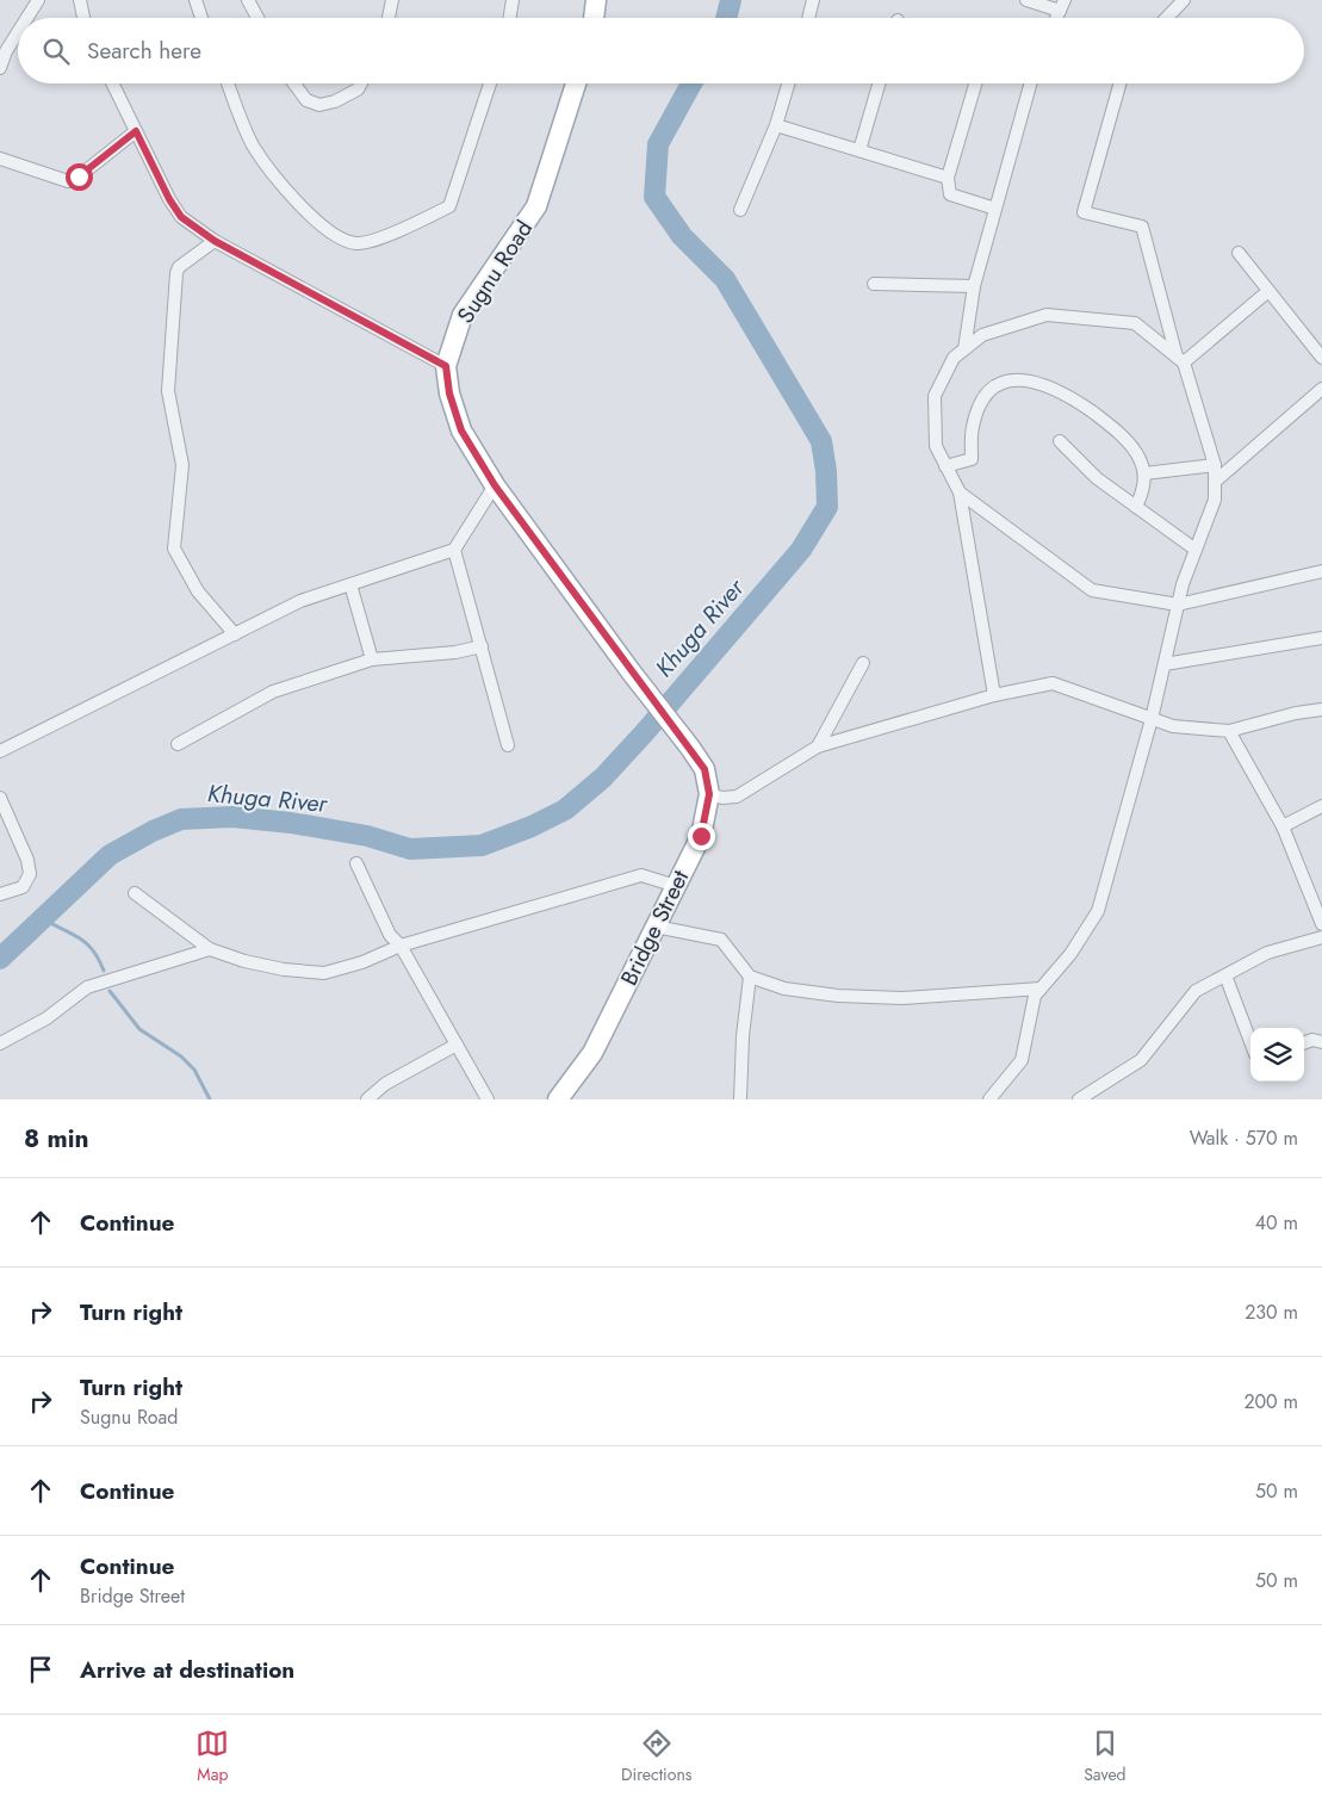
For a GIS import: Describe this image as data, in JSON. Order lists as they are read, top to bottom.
{
  "streets": {
    "main road": ["Sugnu Road", "Bridge Street"]
  },
  "crossings": [
    ["Sugnu Road", "Bridge Street"]
  ],
  "water": ["Khuga River"],
  "page": {
    "search": "Search here",
    "heading": ["8 min", "Walk · 570 m"],
    "list": [
      ["Continue", "40 m"],
      ["Turn right", "230 m"],
      ["Turn right", "Sugnu Road", "200 m"],
      ["Continue", "50 m"],
      ["Continue", "Bridge Street", "50 m"],
      "Arrive at destination"
    ],
    "nav": ["Map", "Directions", "Saved"]
  }
}
